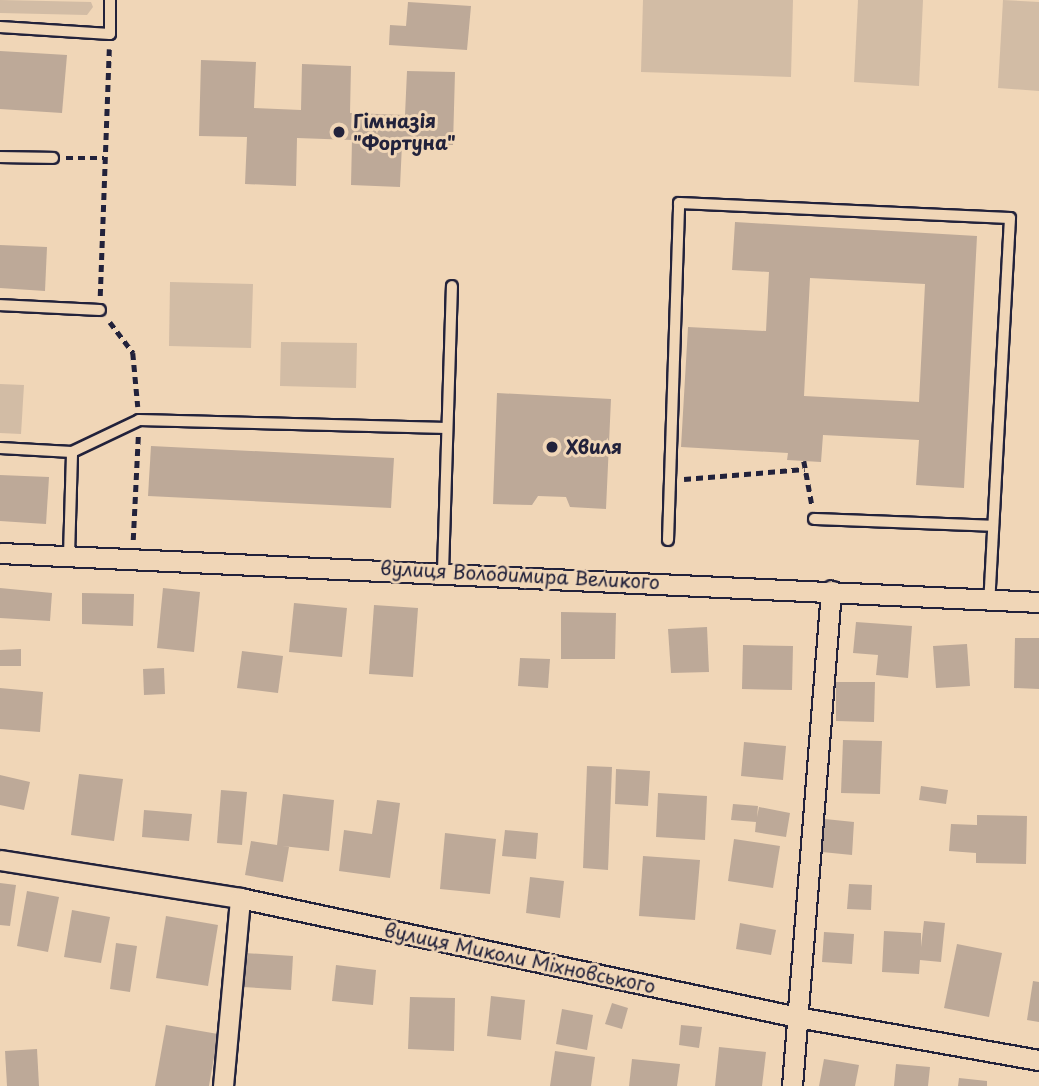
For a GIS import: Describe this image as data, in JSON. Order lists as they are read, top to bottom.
{
  "streets": {
    "street": ["вулиця Володимира Великого", "вулиця Миколи Міхновського"]
  },
  "places": ["Гімназія \"Фортуна\"", "Хвиля"]
}
